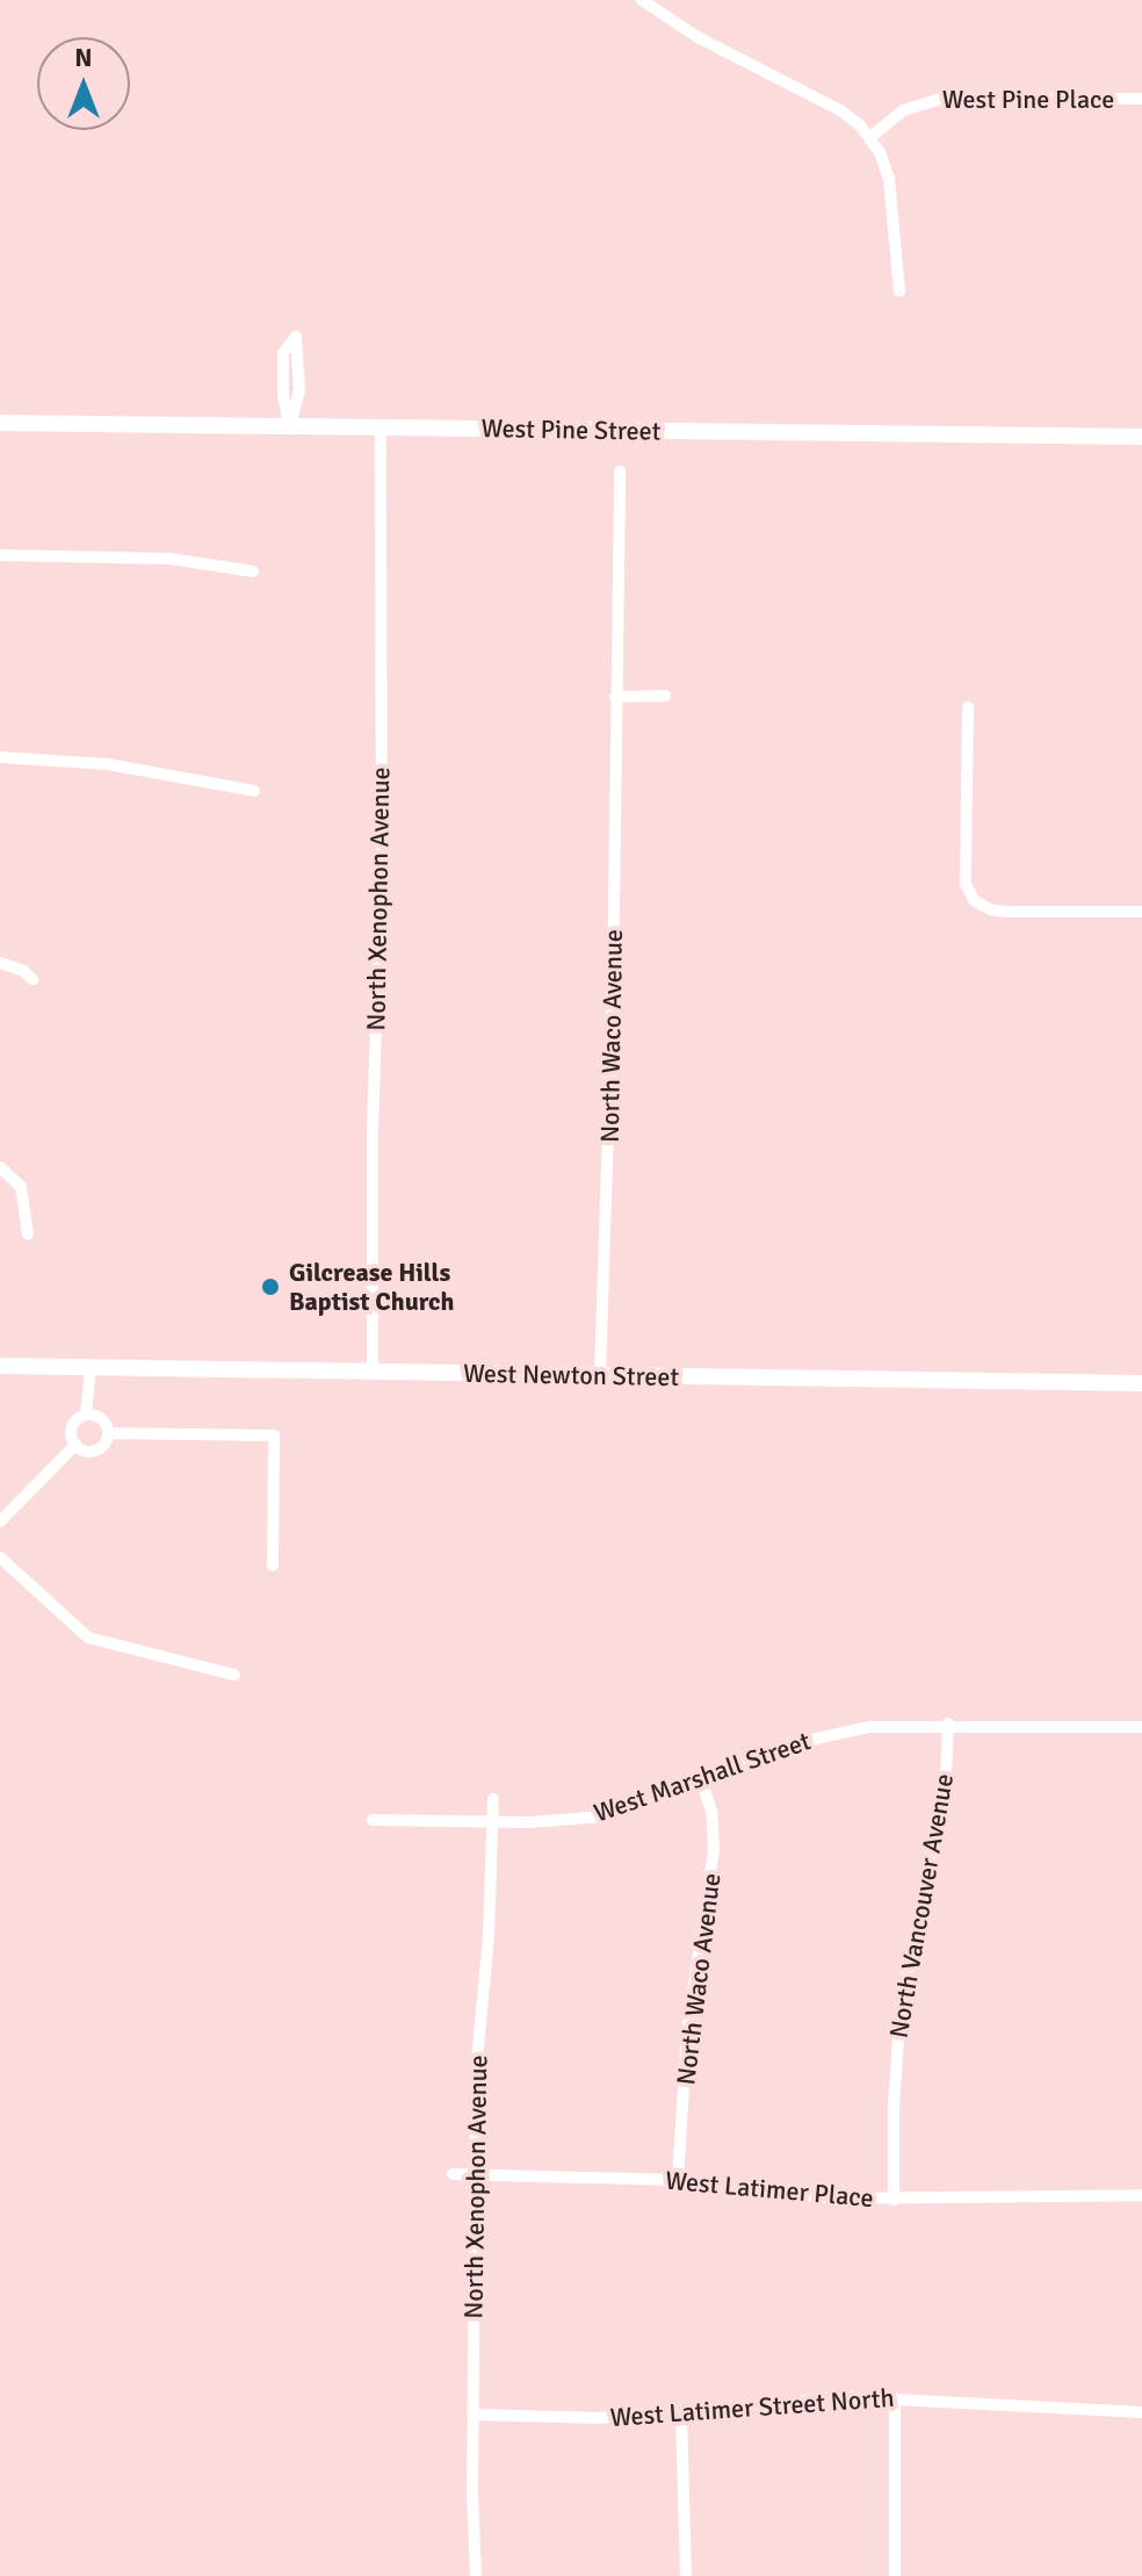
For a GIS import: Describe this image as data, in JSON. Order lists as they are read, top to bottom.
{
  "streets": {
    "street": [
      "West Pine Place",
      "West Pine Street",
      "North Xenophon Avenue",
      "North Waco Avenue",
      "West Newton Street",
      "West Marshall Street",
      "North Vancouver Avenue",
      "West Latimer Place",
      "West Latimer Street North"
    ]
  },
  "crossings": [
    ["West Pine Street", "North Xenophon Avenue"],
    ["North Xenophon Avenue", "West Newton Street"],
    ["North Xenophon Avenue", "West Marshall Street"],
    ["North Xenophon Avenue", "West Latimer Place"],
    ["North Xenophon Avenue", "West Latimer Street North"],
    ["North Waco Avenue", "West Newton Street"],
    ["North Waco Avenue", "West Marshall Street"],
    ["North Waco Avenue", "West Latimer Place"],
    ["West Marshall Street", "North Vancouver Avenue"],
    ["North Vancouver Avenue", "West Latimer Place"]
  ],
  "places": ["Gilcrease Hills Baptist Church"],
  "north": "top"
}
